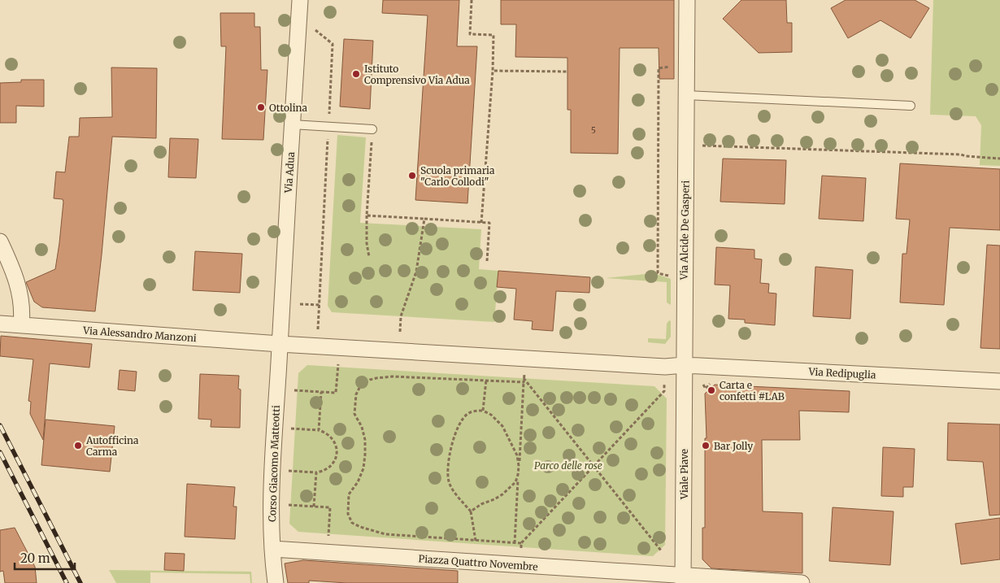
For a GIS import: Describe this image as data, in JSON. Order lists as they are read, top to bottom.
{
  "streets": {
    "street": [
      "Via Adua",
      "Via Alcide De Gasperi",
      "Via Alessandro Manzoni",
      "Via Redipuglia",
      "Corso Giacomo Matteotti",
      "Viale Piave",
      "Piazza Quattro Novembre"
    ]
  },
  "crossings": [
    ["Via Adua", "Via Alessandro Manzoni"],
    ["Via Adua", "Corso Giacomo Matteotti"],
    ["Via Alcide De Gasperi", "Via Redipuglia"],
    ["Via Alcide De Gasperi", "Viale Piave"],
    ["Via Alessandro Manzoni", "Corso Giacomo Matteotti"],
    ["Via Redipuglia", "Viale Piave"],
    ["Corso Giacomo Matteotti", "Piazza Quattro Novembre"],
    ["Viale Piave", "Piazza Quattro Novembre"]
  ],
  "parks": ["Parco delle rose"],
  "places": [
    "Istituto Comprensivo Via Adua",
    "Ottolina",
    "Scuola primaria \"Carlo Collodi\"",
    "Carta e confetti #LAB",
    "Autofficina Carma",
    "Bar Jolly"
  ],
  "house_numbers": ["5"],
  "scale_bar": "20 m"
}
